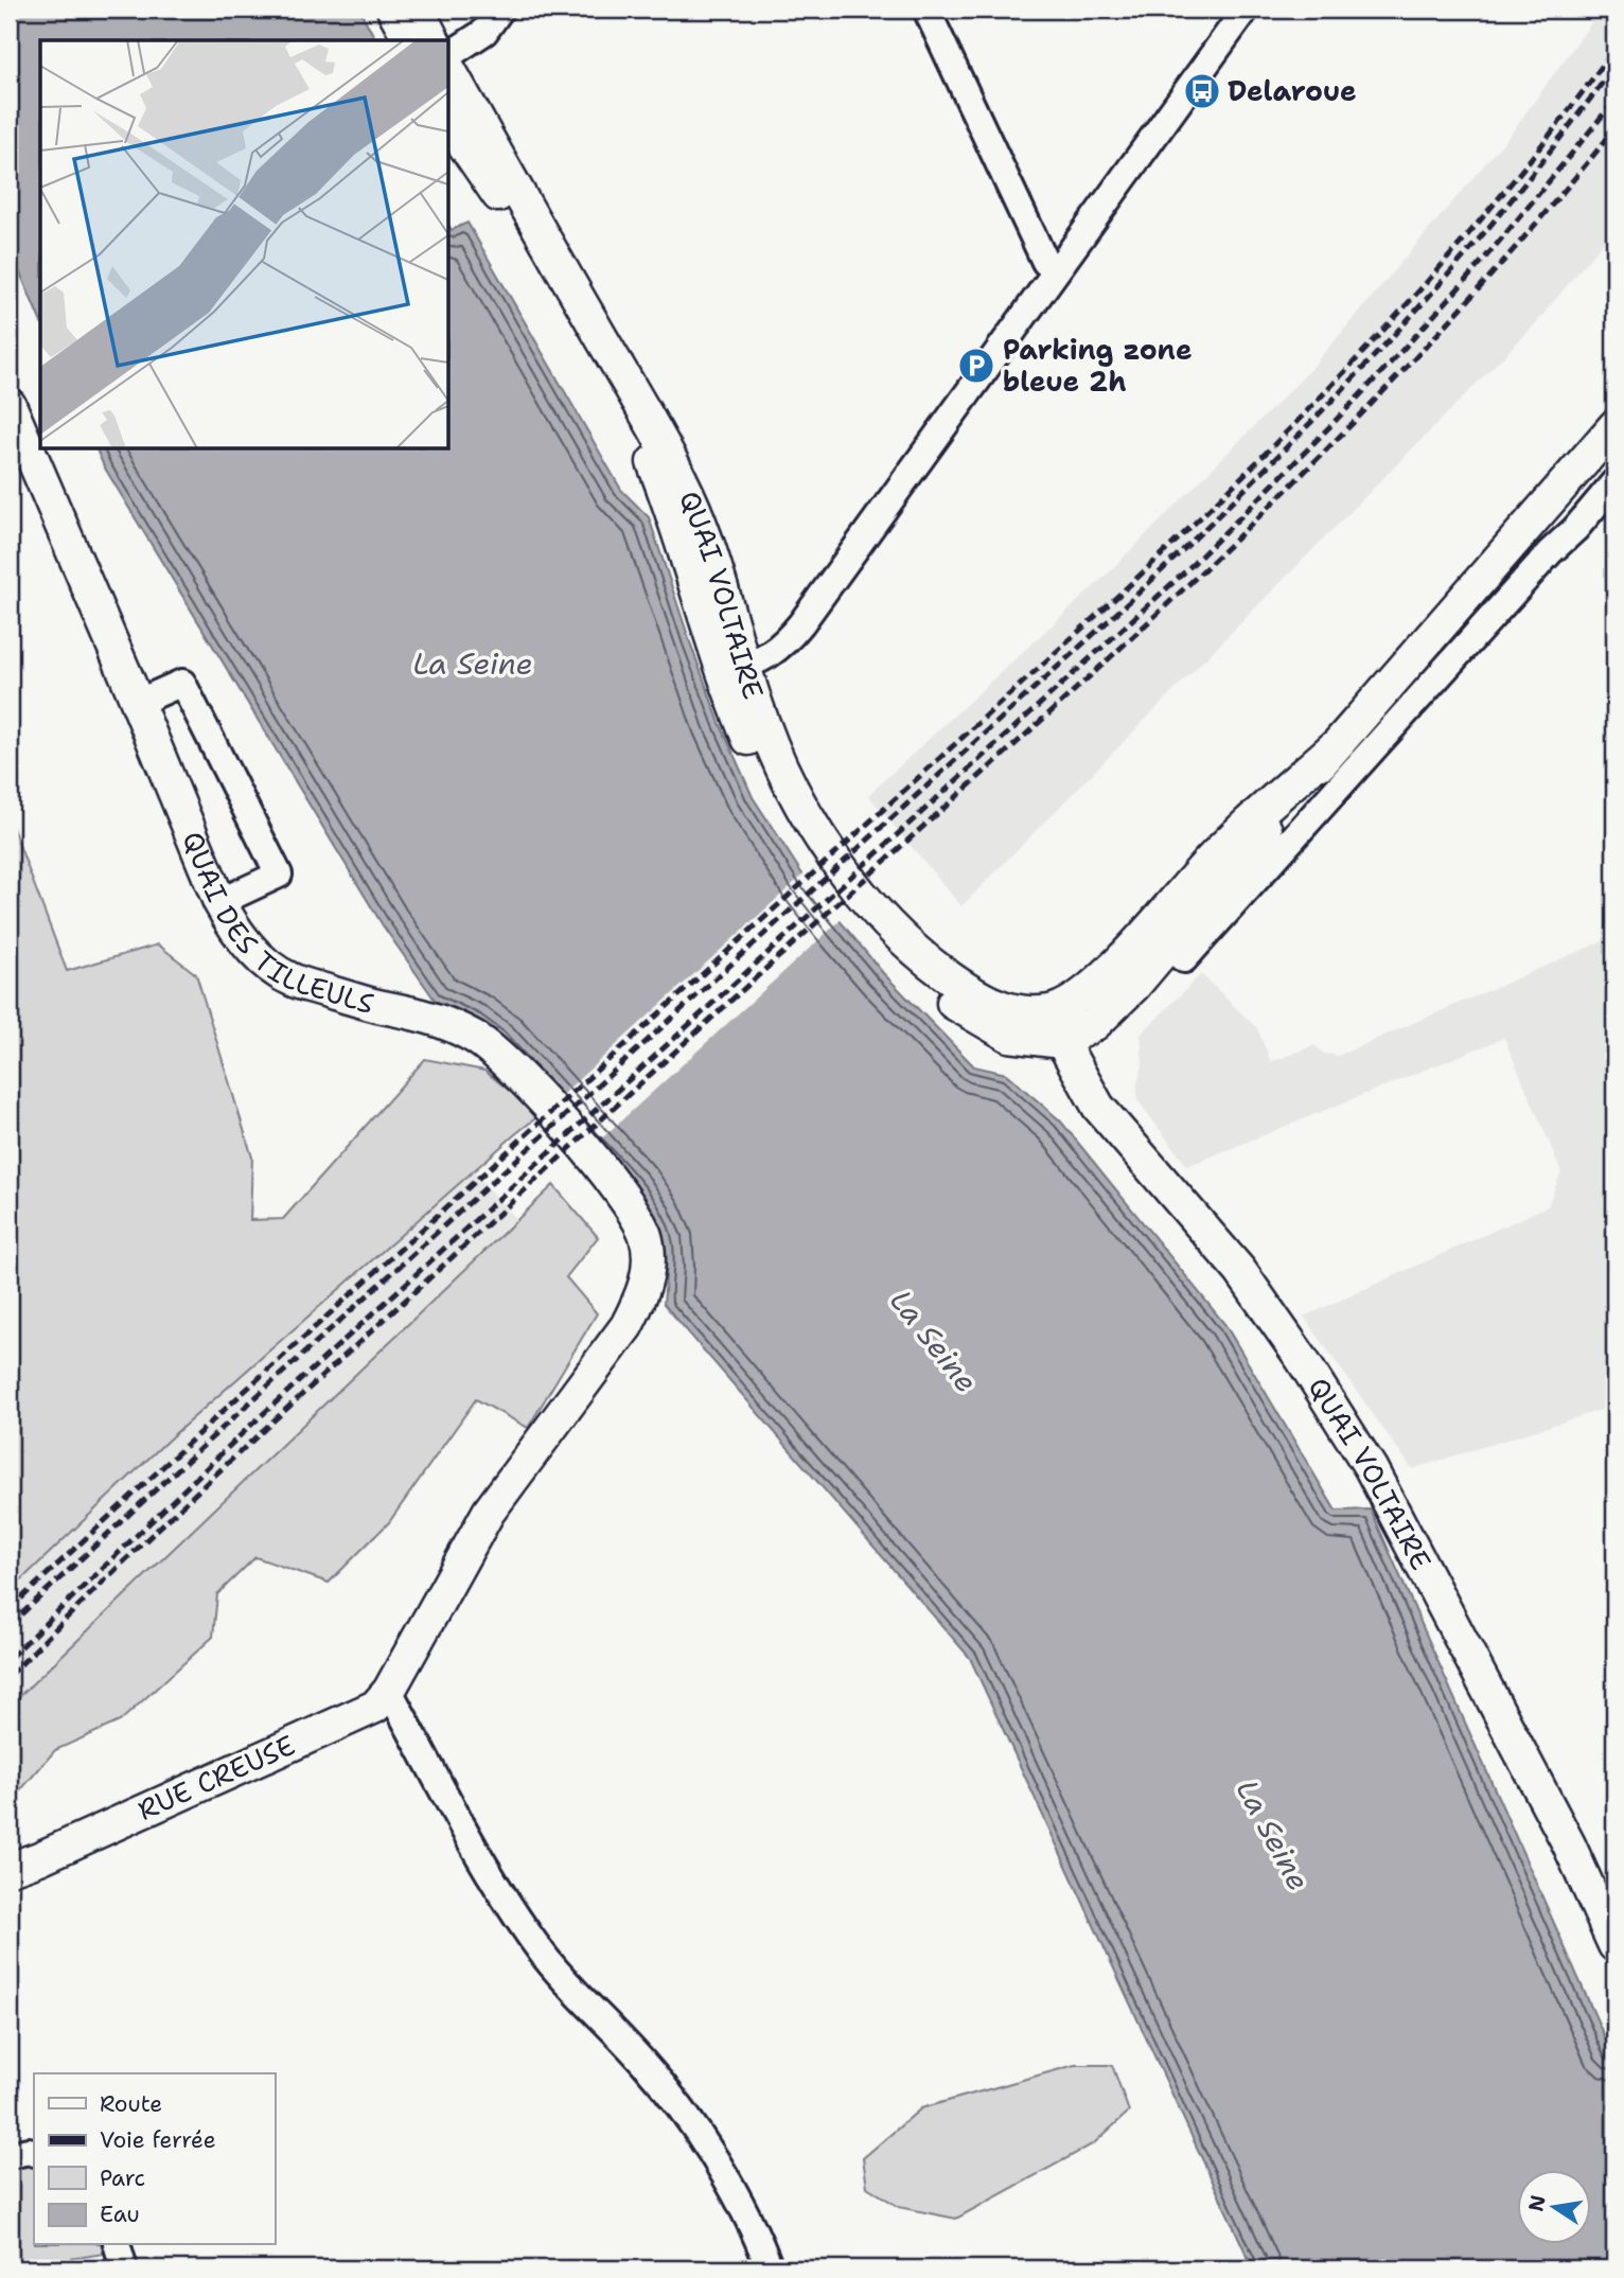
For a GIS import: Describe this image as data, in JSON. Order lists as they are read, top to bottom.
{
  "streets": {
    "street": ["QUAI VOLTAIRE", "QUAI DES TILLEULS", "RUE CREUSE"]
  },
  "crossings": [
    ["QUAI DES TILLEULS", "RUE CREUSE"]
  ],
  "water": ["La Seine"],
  "places": {
    "bus stop": ["Delaroue"],
    "parking": ["Parking zone bleue 2h"]
  },
  "legend": [
    "Route",
    "Voie ferrée",
    "Parc",
    "Eau"
  ],
  "north": "left"
}
